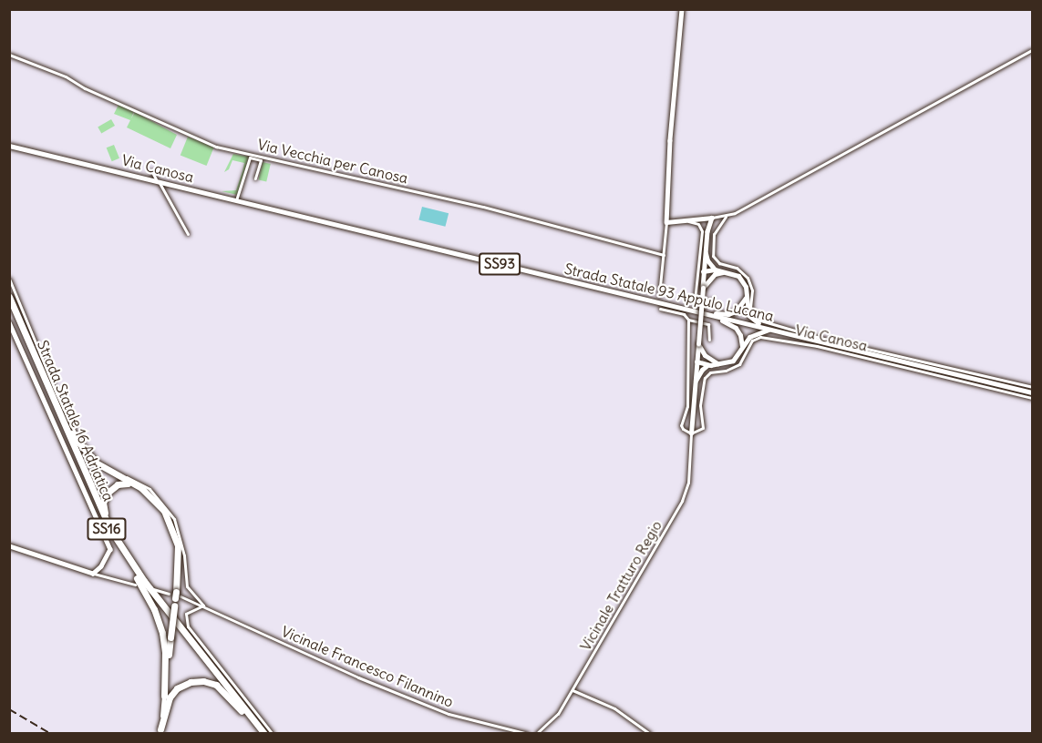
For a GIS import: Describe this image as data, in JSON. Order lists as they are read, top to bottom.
{
  "streets": {
    "highway": ["Strada Statale 16 Adriatica", "SS16"],
    "main road": ["Via Canosa", "SS93", "Strada Statale 93 Appulo Lucana"],
    "street": ["Via Vecchia per Canosa", "Vicinale Tratturo Regio", "Vicinale Francesco Filannino"]
  },
  "crossings": [
    ["Via Canosa", "Strada Statale 93 Appulo Lucana"],
    ["Via Canosa", "Vicinale Tratturo Regio"],
    ["Strada Statale 16 Adriatica", "SS16"],
    ["SS16", "Vicinale Francesco Filannino"]
  ]
}
